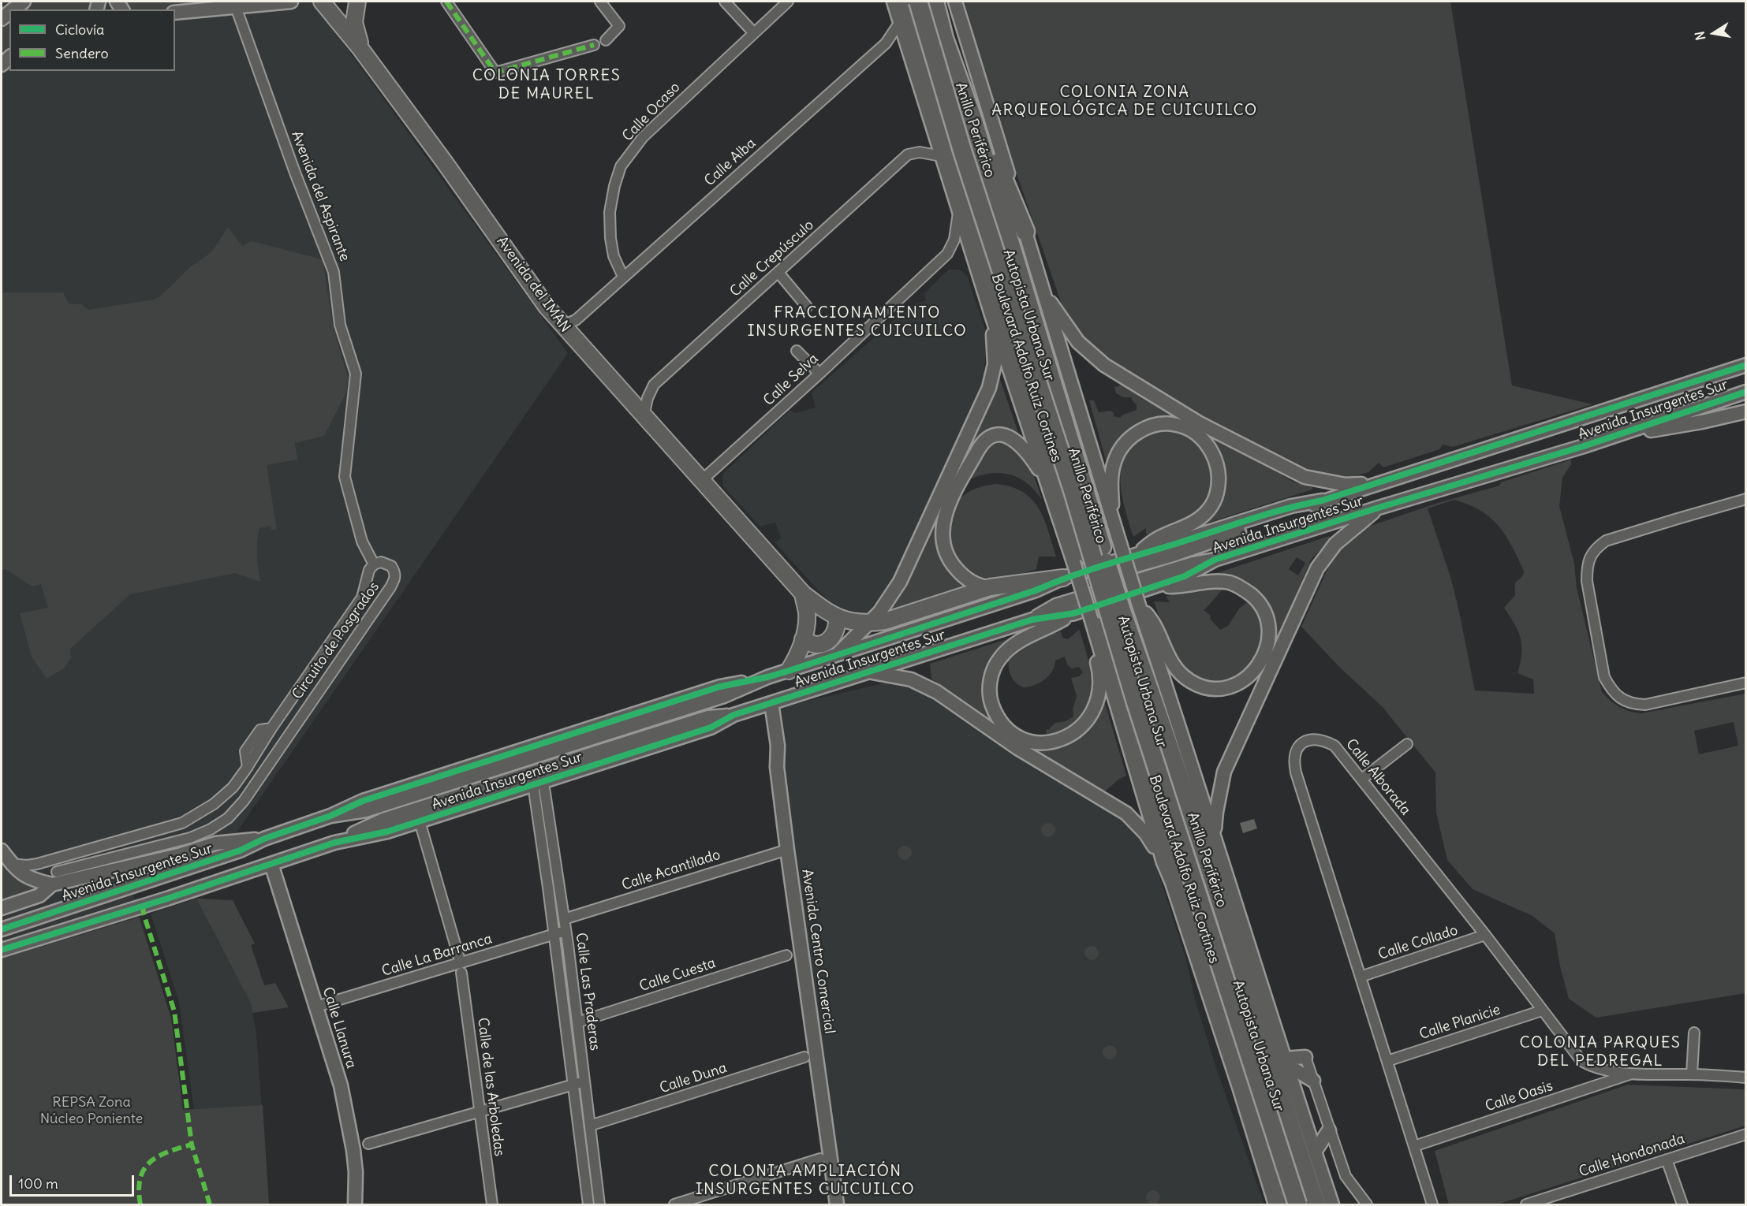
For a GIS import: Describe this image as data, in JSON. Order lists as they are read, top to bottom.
{
  "streets": {
    "highway": ["Anillo Periférico", "Autopista Urbana Sur"],
    "main road": [
      "Avenida del IMAN",
      "Boulevard Adolfo Ruiz Cortines",
      "Avenida Insurgentes Sur",
      "Avenida Centro Comercial",
      "Calle Llanura"
    ],
    "street": [
      "Calle Ocaso",
      "Calle Alba",
      "Avenida del Aspirante",
      "Calle Crepúsculo",
      "Calle Selva",
      "Circuito de Posgrados",
      "Calle Alborada",
      "Calle Acantilado",
      "Calle Collado",
      "Calle La Barranca",
      "Calle Cuesta",
      "Calle Las Praderas",
      "Calle Planicie",
      "Calle Duna",
      "Calle de las Arboledas",
      "Calle Oasis",
      "Calle Hondonada"
    ]
  },
  "crossings": [
    ["Calle Ocaso", "Calle Alba"],
    ["Anillo Periférico", "Boulevard Adolfo Ruiz Cortines"],
    ["Calle Alba", "Avenida del IMAN"],
    ["Calle Alba", "Boulevard Adolfo Ruiz Cortines"],
    ["Avenida del Aspirante", "Circuito de Posgrados"],
    ["Calle Crepúsculo", "Avenida del IMAN"],
    ["Calle Crepúsculo", "Boulevard Adolfo Ruiz Cortines"],
    ["Avenida del IMAN", "Calle Selva"],
    ["Avenida del IMAN", "Avenida Insurgentes Sur"],
    ["Boulevard Adolfo Ruiz Cortines", "Calle Selva"],
    ["Avenida Insurgentes Sur", "Avenida Centro Comercial"],
    ["Avenida Insurgentes Sur", "Calle Las Praderas"],
    ["Avenida Insurgentes Sur", "Calle Llanura"],
    ["Avenida Insurgentes Sur", "Calle de las Arboledas"],
    ["Calle Alborada", "Calle Collado"],
    ["Calle Alborada", "Calle Planicie"],
    ["Calle Alborada", "Calle Oasis"],
    ["Calle Acantilado", "Avenida Centro Comercial"],
    ["Calle Acantilado", "Calle Las Praderas"],
    ["Calle La Barranca", "Calle Las Praderas"],
    ["Calle La Barranca", "Calle Llanura"],
    ["Calle La Barranca", "Calle de las Arboledas"],
    ["Calle Cuesta", "Calle Las Praderas"],
    ["Calle Las Praderas", "Calle Duna"]
  ],
  "districts": [
    "COLONIA TORRES DE MAUREL",
    "COLONIA ZONA ARQUEOLÓGICA DE CUICUILCO",
    "FRACCIONAMIENTO INSURGENTES CUICUILCO",
    "COLONIA PARQUES DEL PEDREGAL",
    "COLONIA AMPLIACIÓN INSURGENTES CUICUILCO"
  ],
  "parks": ["REPSA Zona Núcleo Poniente"],
  "legend": ["Ciclovía", "Sendero"],
  "scale_bar": "100 m",
  "north": "left"
}
